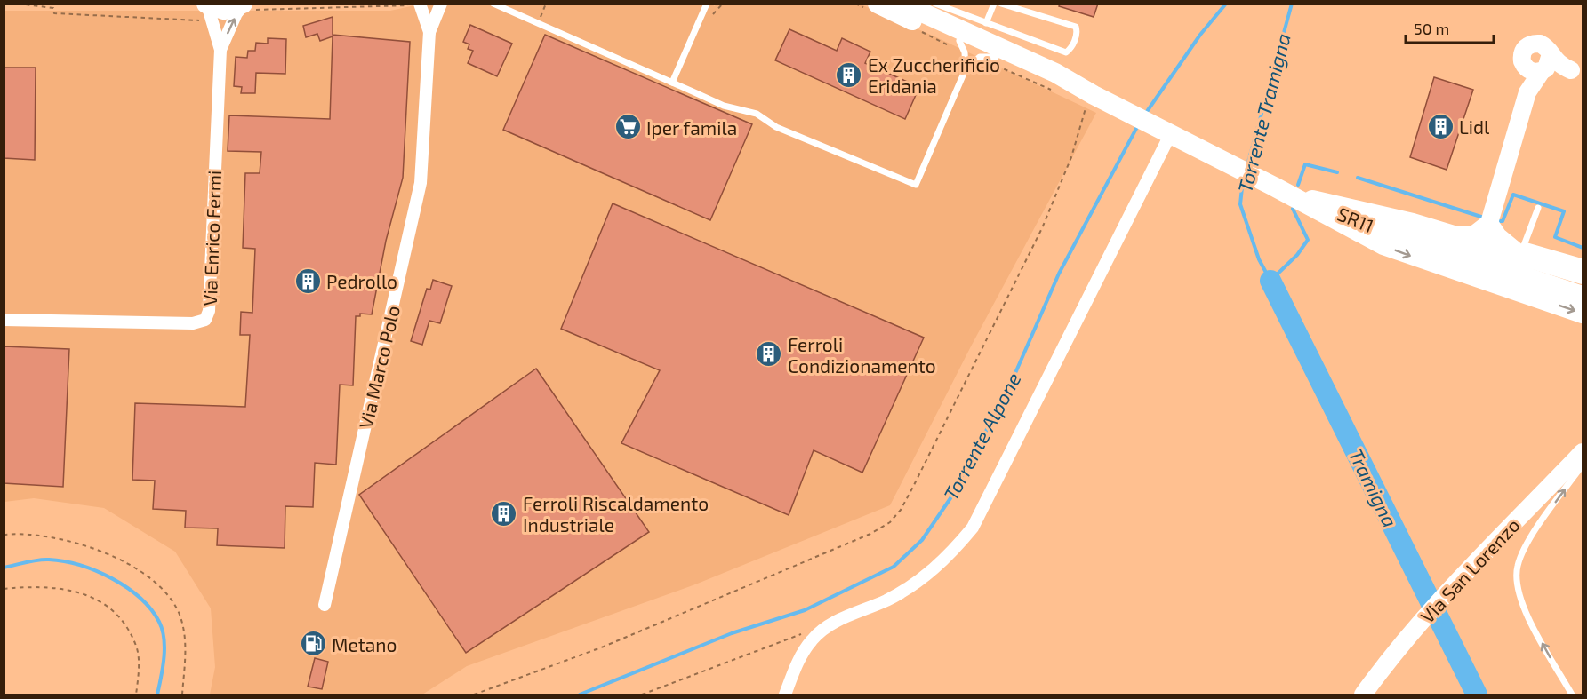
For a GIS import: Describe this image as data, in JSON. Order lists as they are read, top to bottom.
{
  "streets": {
    "main road": ["SR11", "Via San Lorenzo"],
    "street": ["Via Enrico Fermi", "Via Marco Polo"]
  },
  "water": ["Torrente Tramigna", "Torrente Alpone", "Tramigna"],
  "places": {
    "building": [
      "Ex Zuccherificio Eridania",
      "Lidl",
      "Pedrollo",
      "Ferroli Condizionamento",
      "Ferroli Riscaldamento Industriale"
    ],
    "supermarket": ["Iper famila"],
    "fuel station": ["Metano"]
  },
  "scale_bar": "50 m"
}
